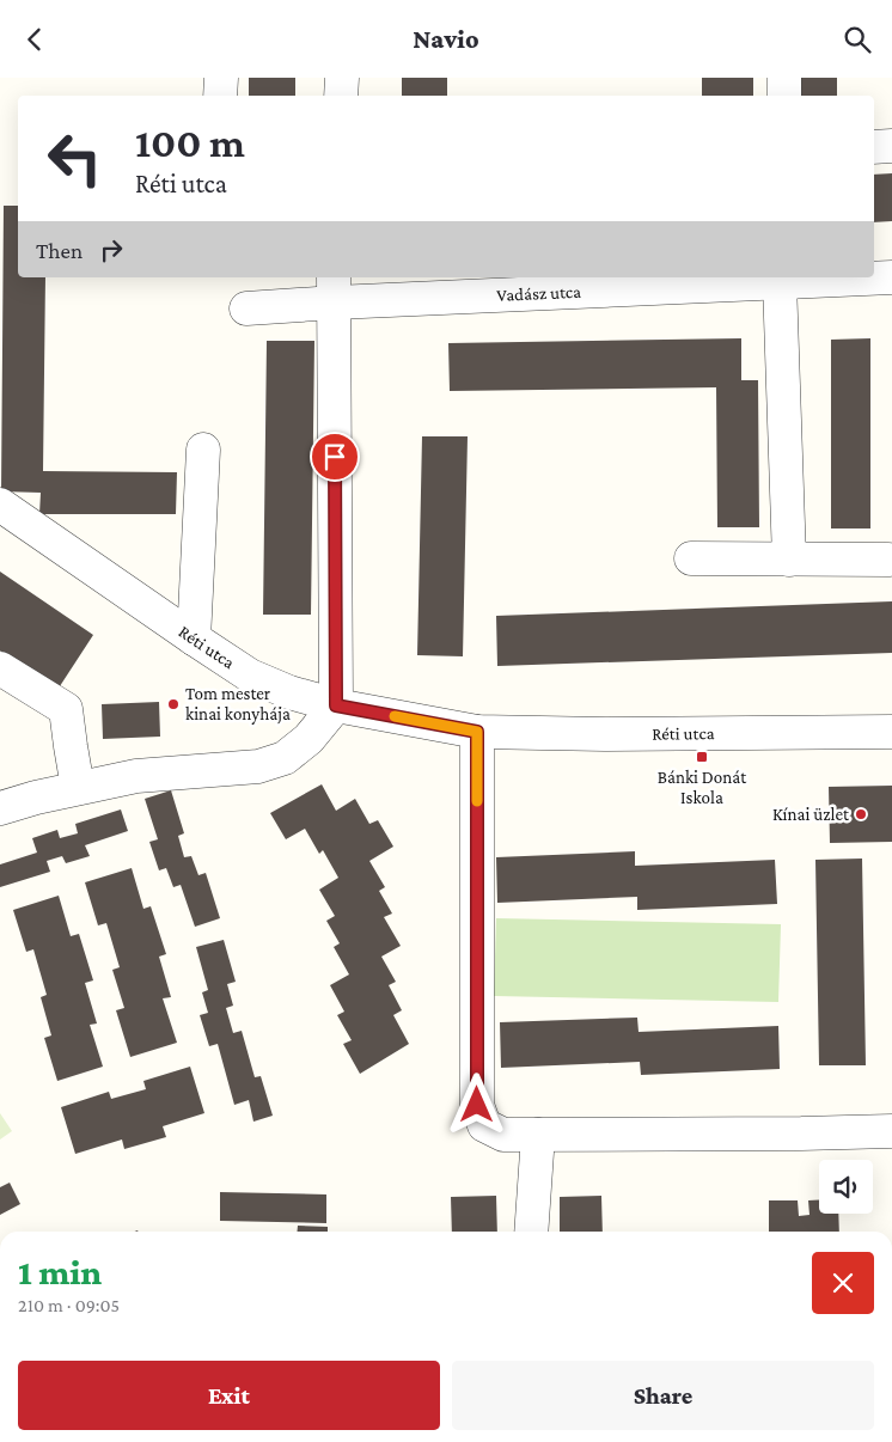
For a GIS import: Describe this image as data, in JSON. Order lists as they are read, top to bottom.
{
  "streets": {
    "street": ["Vadász utca", "Réti utca"]
  },
  "places": {
    "other": ["Tom mester kinai konyhája", "Kínai üzlet"],
    "transit": ["Bánki Donát Iskola"]
  },
  "page": {
    "header": "Navio",
    "turn": ["100 m", "Réti utca"],
    "then": "Then",
    "heading": ["1 min", "210 m · 09:05"],
    "buttons": ["Exit", "Share"]
  }
}
